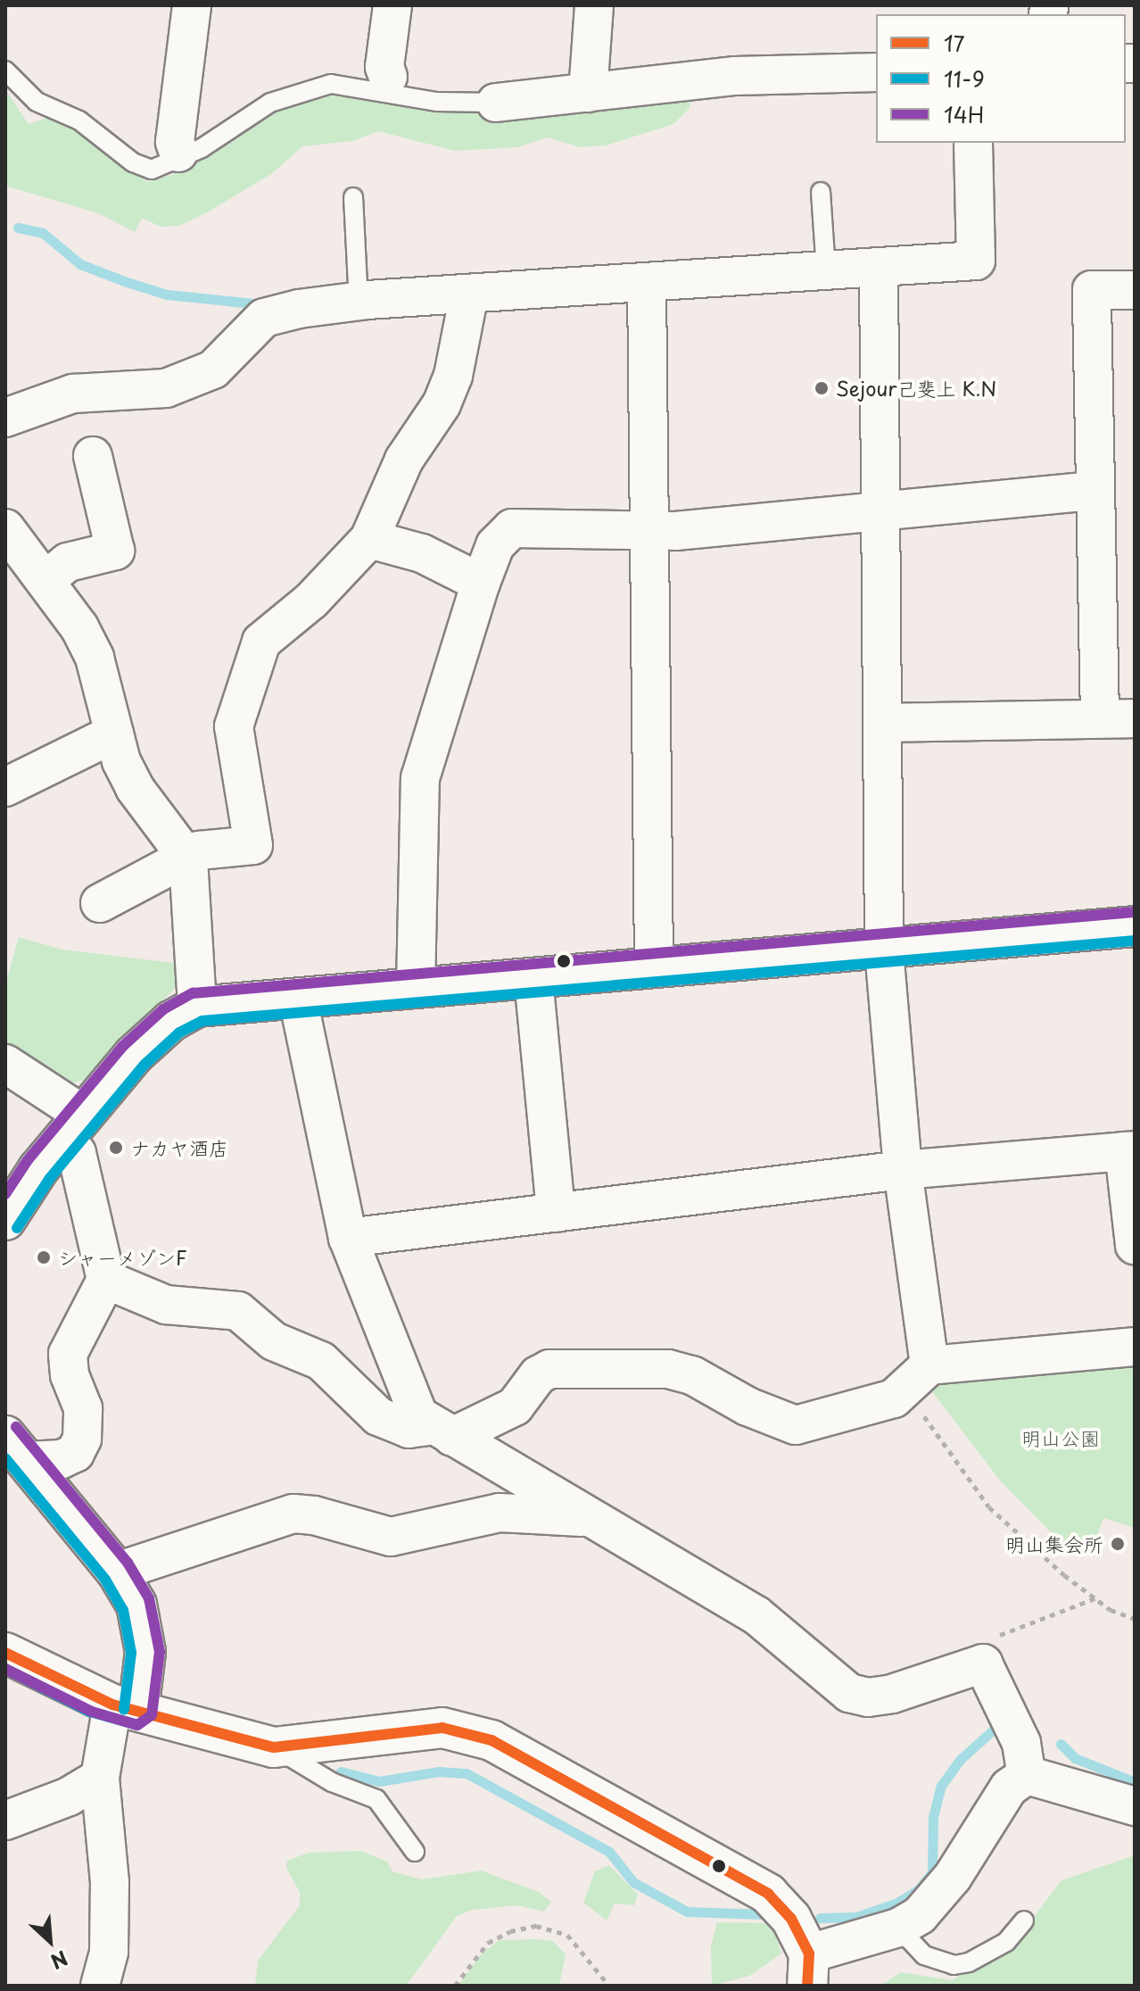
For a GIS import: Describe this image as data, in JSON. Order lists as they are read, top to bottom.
{
  "parks": ["明山公園"],
  "places": [
    "Sejour己斐上 K.N",
    "ナカヤ酒店",
    "シャーメゾンF",
    "明山集会所"
  ],
  "lines": ["transit line 14H", "transit line 11-9", "transit line 17"],
  "legend": ["17", "11-9", "14H"],
  "north": "bottom right"
}
